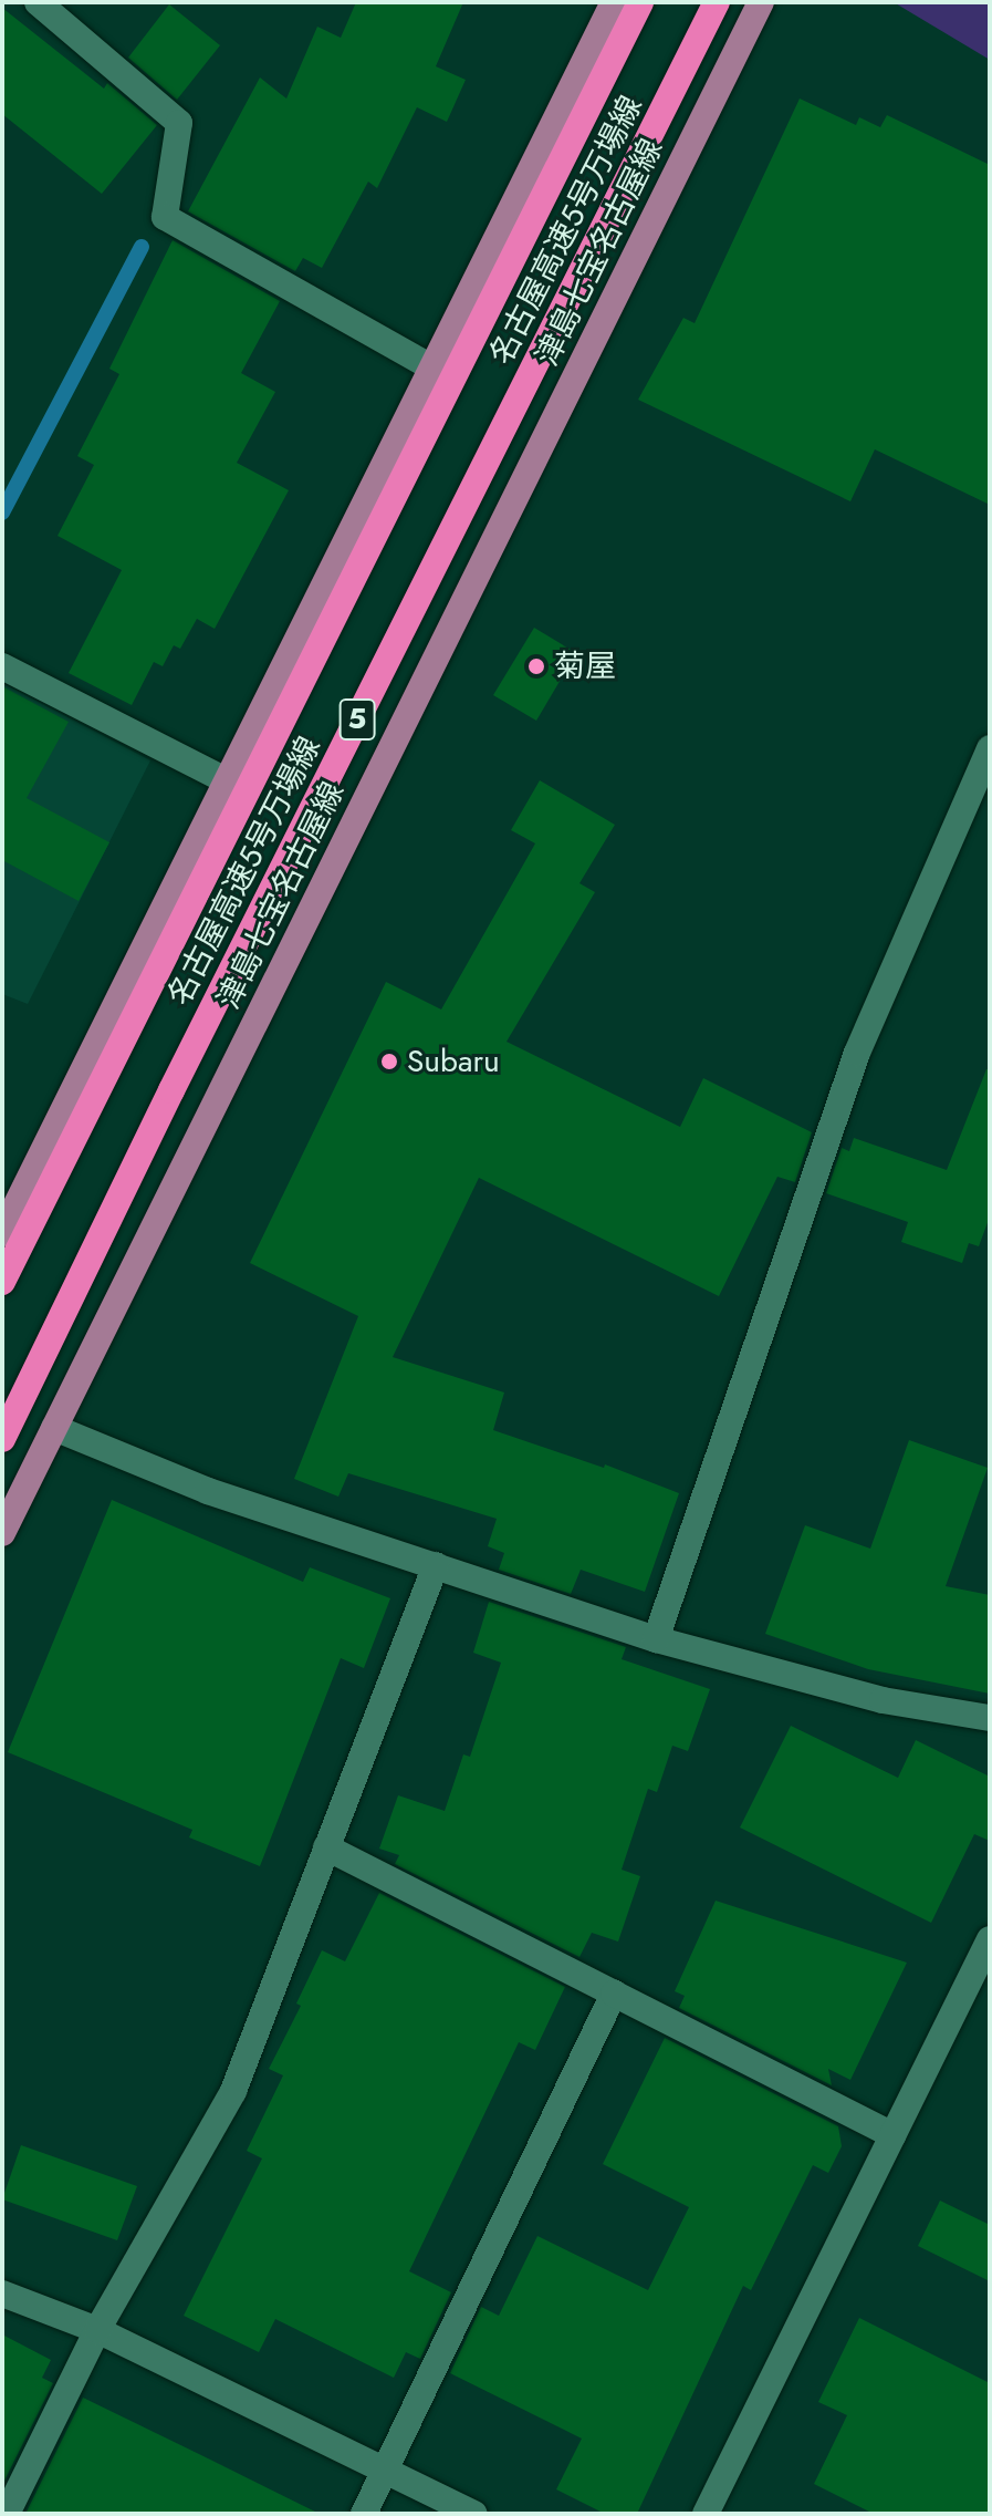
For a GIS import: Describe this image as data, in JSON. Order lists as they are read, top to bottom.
{
  "streets": {
    "highway": ["名古屋高速5号万場線", "5"],
    "main road": ["津島七宝名古屋線"]
  },
  "places": ["菊屋", "Subaru"]
}
